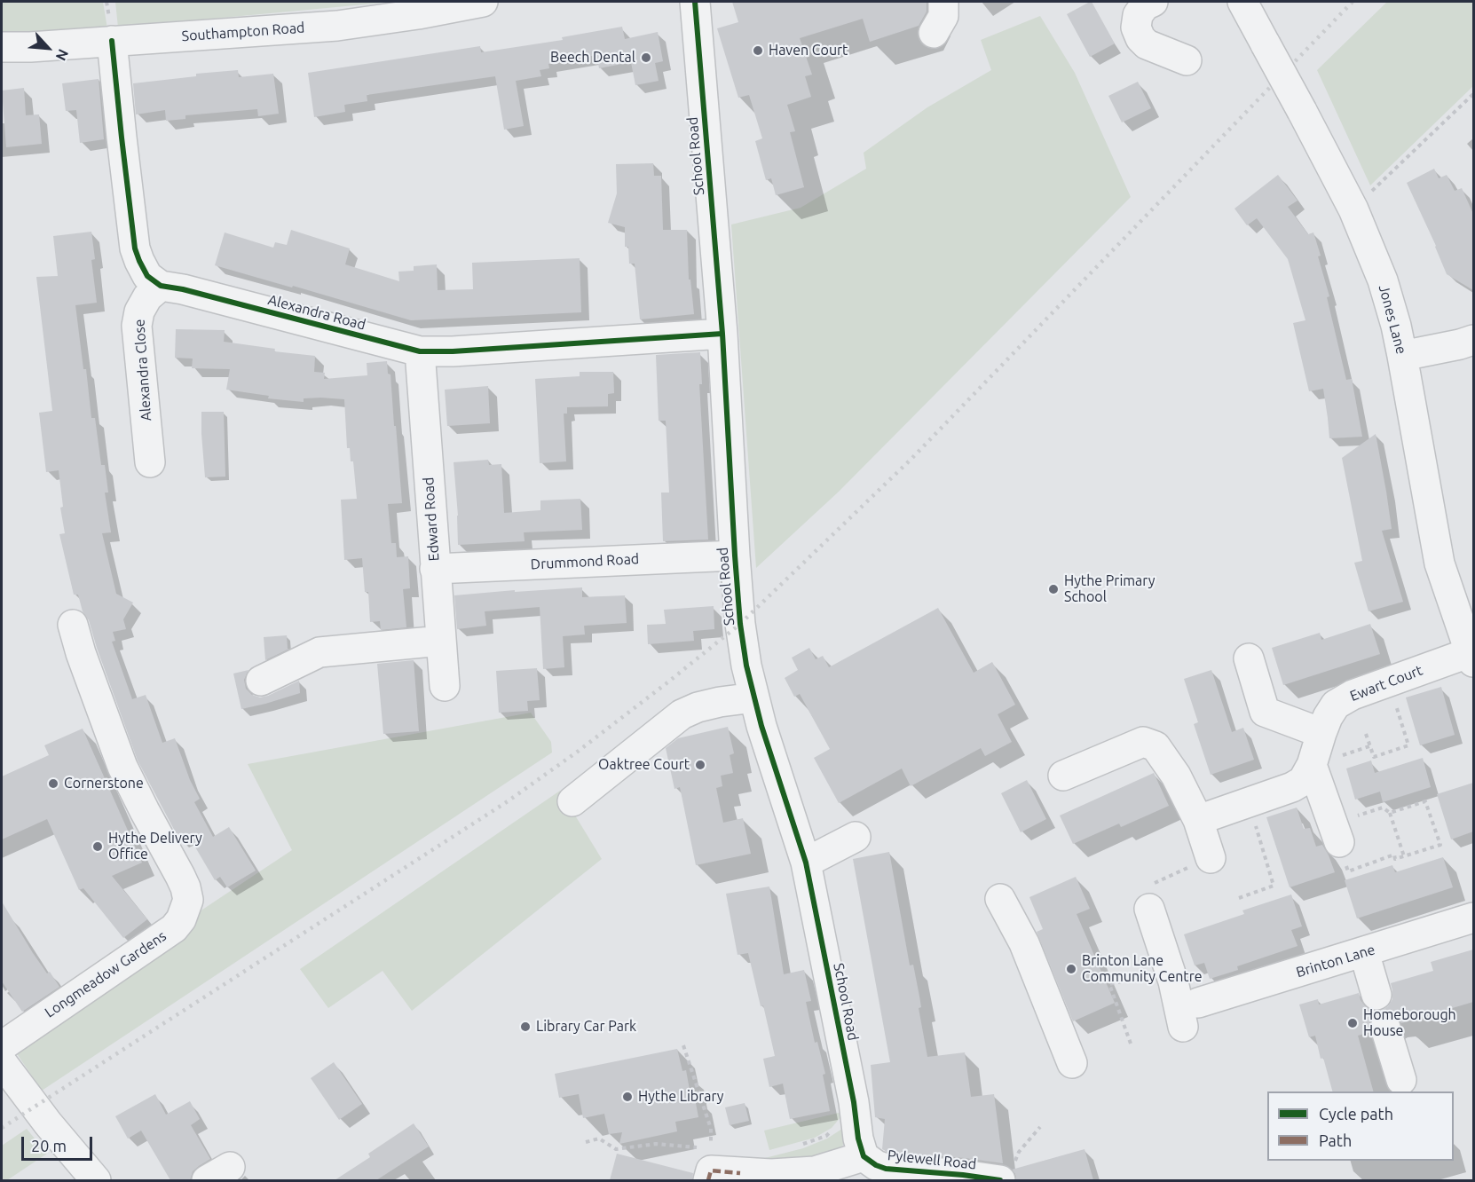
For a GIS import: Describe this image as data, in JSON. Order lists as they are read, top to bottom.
{
  "streets": {
    "street": [
      "Southampton Road",
      "School Road",
      "Alexandra Road",
      "Jones Lane",
      "Alexandra Close",
      "Edward Road",
      "Drummond Road",
      "Ewart Court",
      "Brinton Lane",
      "Longmeadow Gardens",
      "Pylewell Road"
    ]
  },
  "crossings": [
    ["School Road", "Alexandra Road"],
    ["School Road", "Drummond Road"],
    ["School Road", "Pylewell Road"],
    ["Alexandra Road", "Alexandra Close"],
    ["Alexandra Road", "Edward Road"],
    ["Jones Lane", "Ewart Court"],
    ["Edward Road", "Drummond Road"]
  ],
  "places": [
    "Haven Court",
    "Beech Dental",
    "Hythe Primary School",
    "Oaktree Court",
    "Cornerstone",
    "Hythe Delivery Office",
    "Brinton Lane Community Centre",
    "Homeborough House",
    "Library Car Park",
    "Hythe Library"
  ],
  "legend": ["Cycle path", "Path"],
  "scale_bar": "20 m",
  "north": "bottom right"
}
